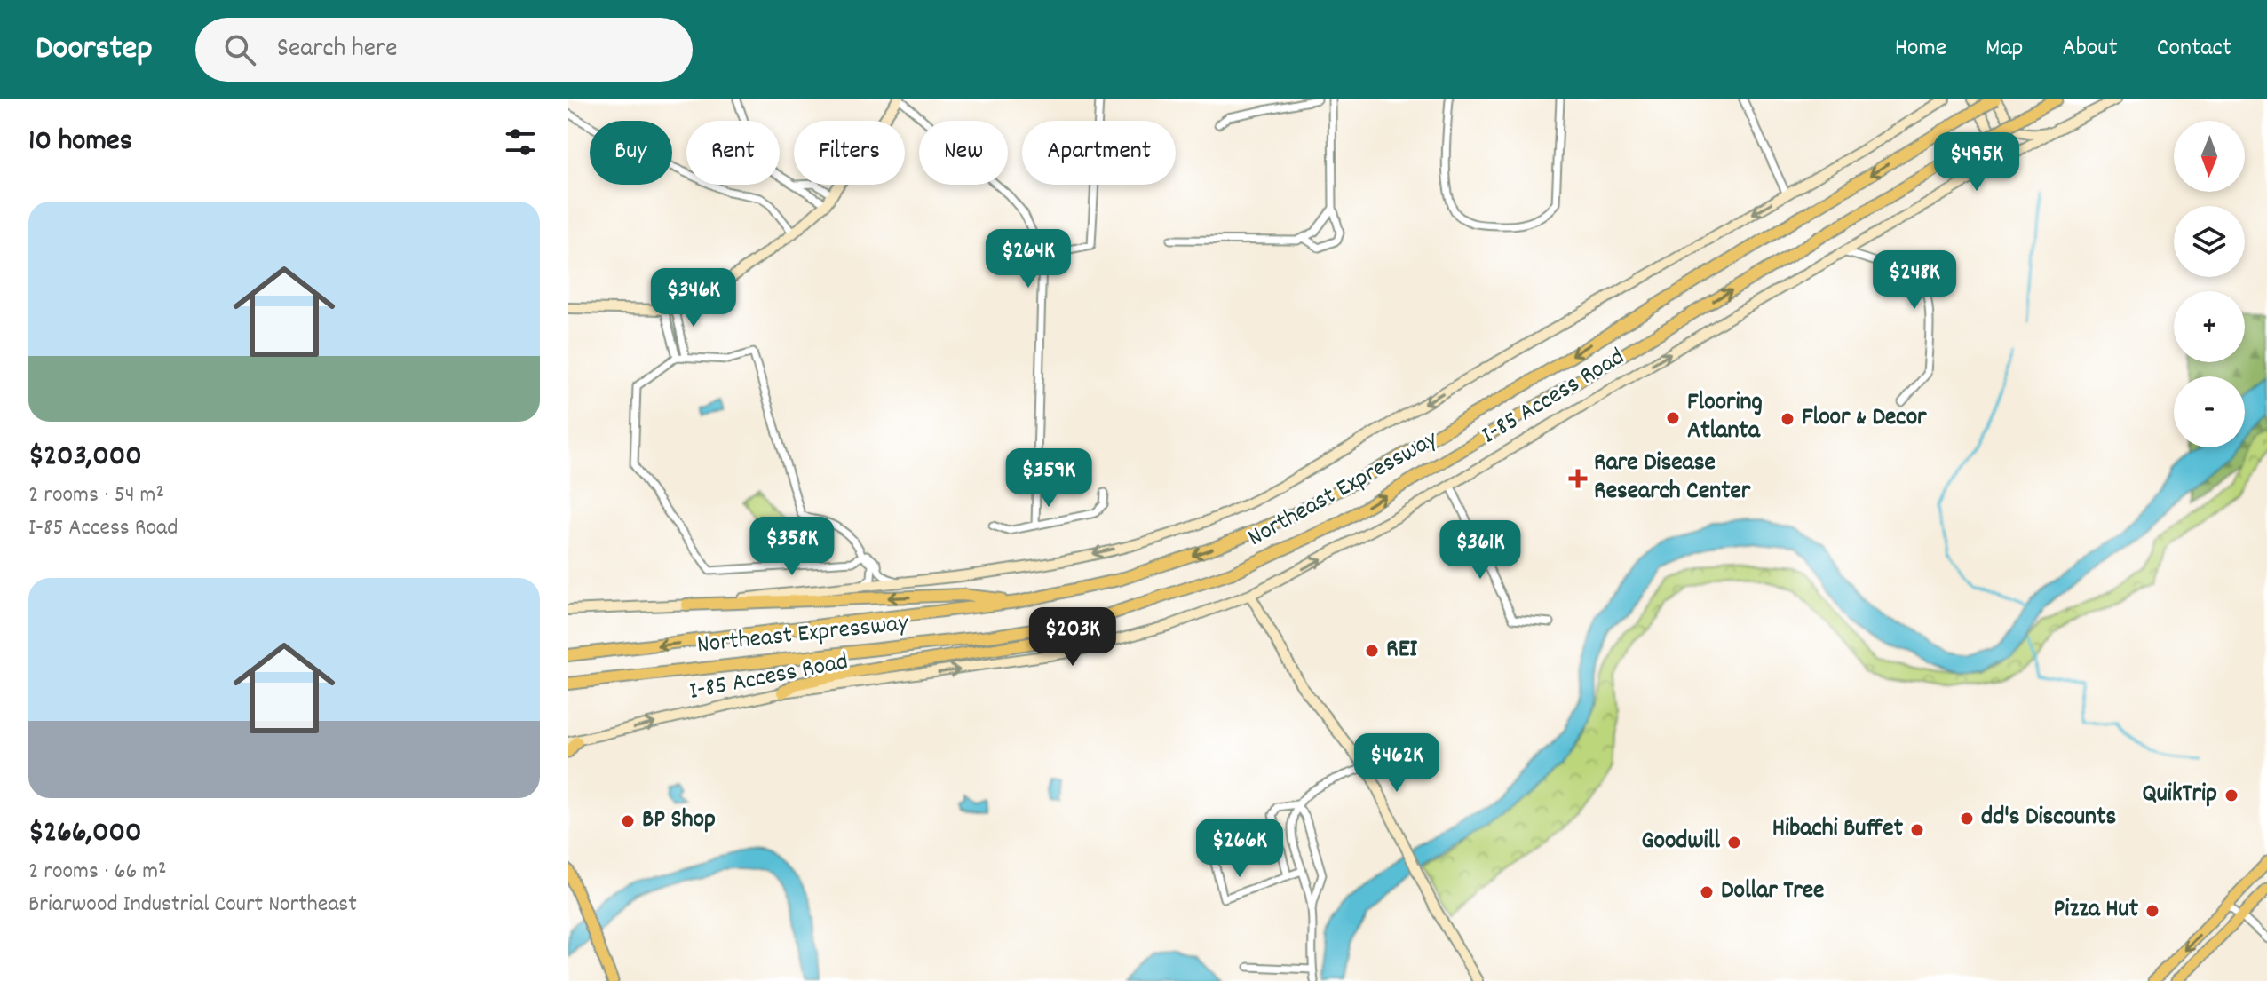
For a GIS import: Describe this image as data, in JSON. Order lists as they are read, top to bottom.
{
  "streets": {
    "highway": ["Northeast Expressway"],
    "main road": ["I-85 Access Road"]
  },
  "one_way": ["I-85 Access Road"],
  "places": {
    "other": [
      "Flooring Atlanta",
      "Floor & Decor",
      "REI",
      "QuikTrip",
      "dd's Discounts",
      "BP Shop",
      "Hibachi Buffet",
      "Goodwill",
      "Dollar Tree",
      "Pizza Hut"
    ],
    "health": ["Rare Disease Research Center"]
  },
  "north": "bottom",
  "page": {
    "header": "Doorstep",
    "search": "Search here",
    "nav": [
      "Home",
      "Map",
      "About",
      "Contact"
    ],
    "heading": "10 homes",
    "map_buttons": ["+", "−"],
    "chip": [
      "Buy",
      "Rent",
      "Filters",
      "New",
      "Apartment"
    ],
    "price": [
      "$495K",
      "$264K",
      "$248K",
      "$346K",
      "$359K",
      "$358K",
      "$361K",
      "$203K",
      "$462K",
      "$266K"
    ],
    "list": [
      {
        "name": "$203,000",
        "note": "2 rooms · 54 m² · I-85 Access Road"
      },
      {
        "name": "$266,000",
        "note": "2 rooms · 66 m² · Briarwood Industrial Court Northeast"
      }
    ]
  }
}
